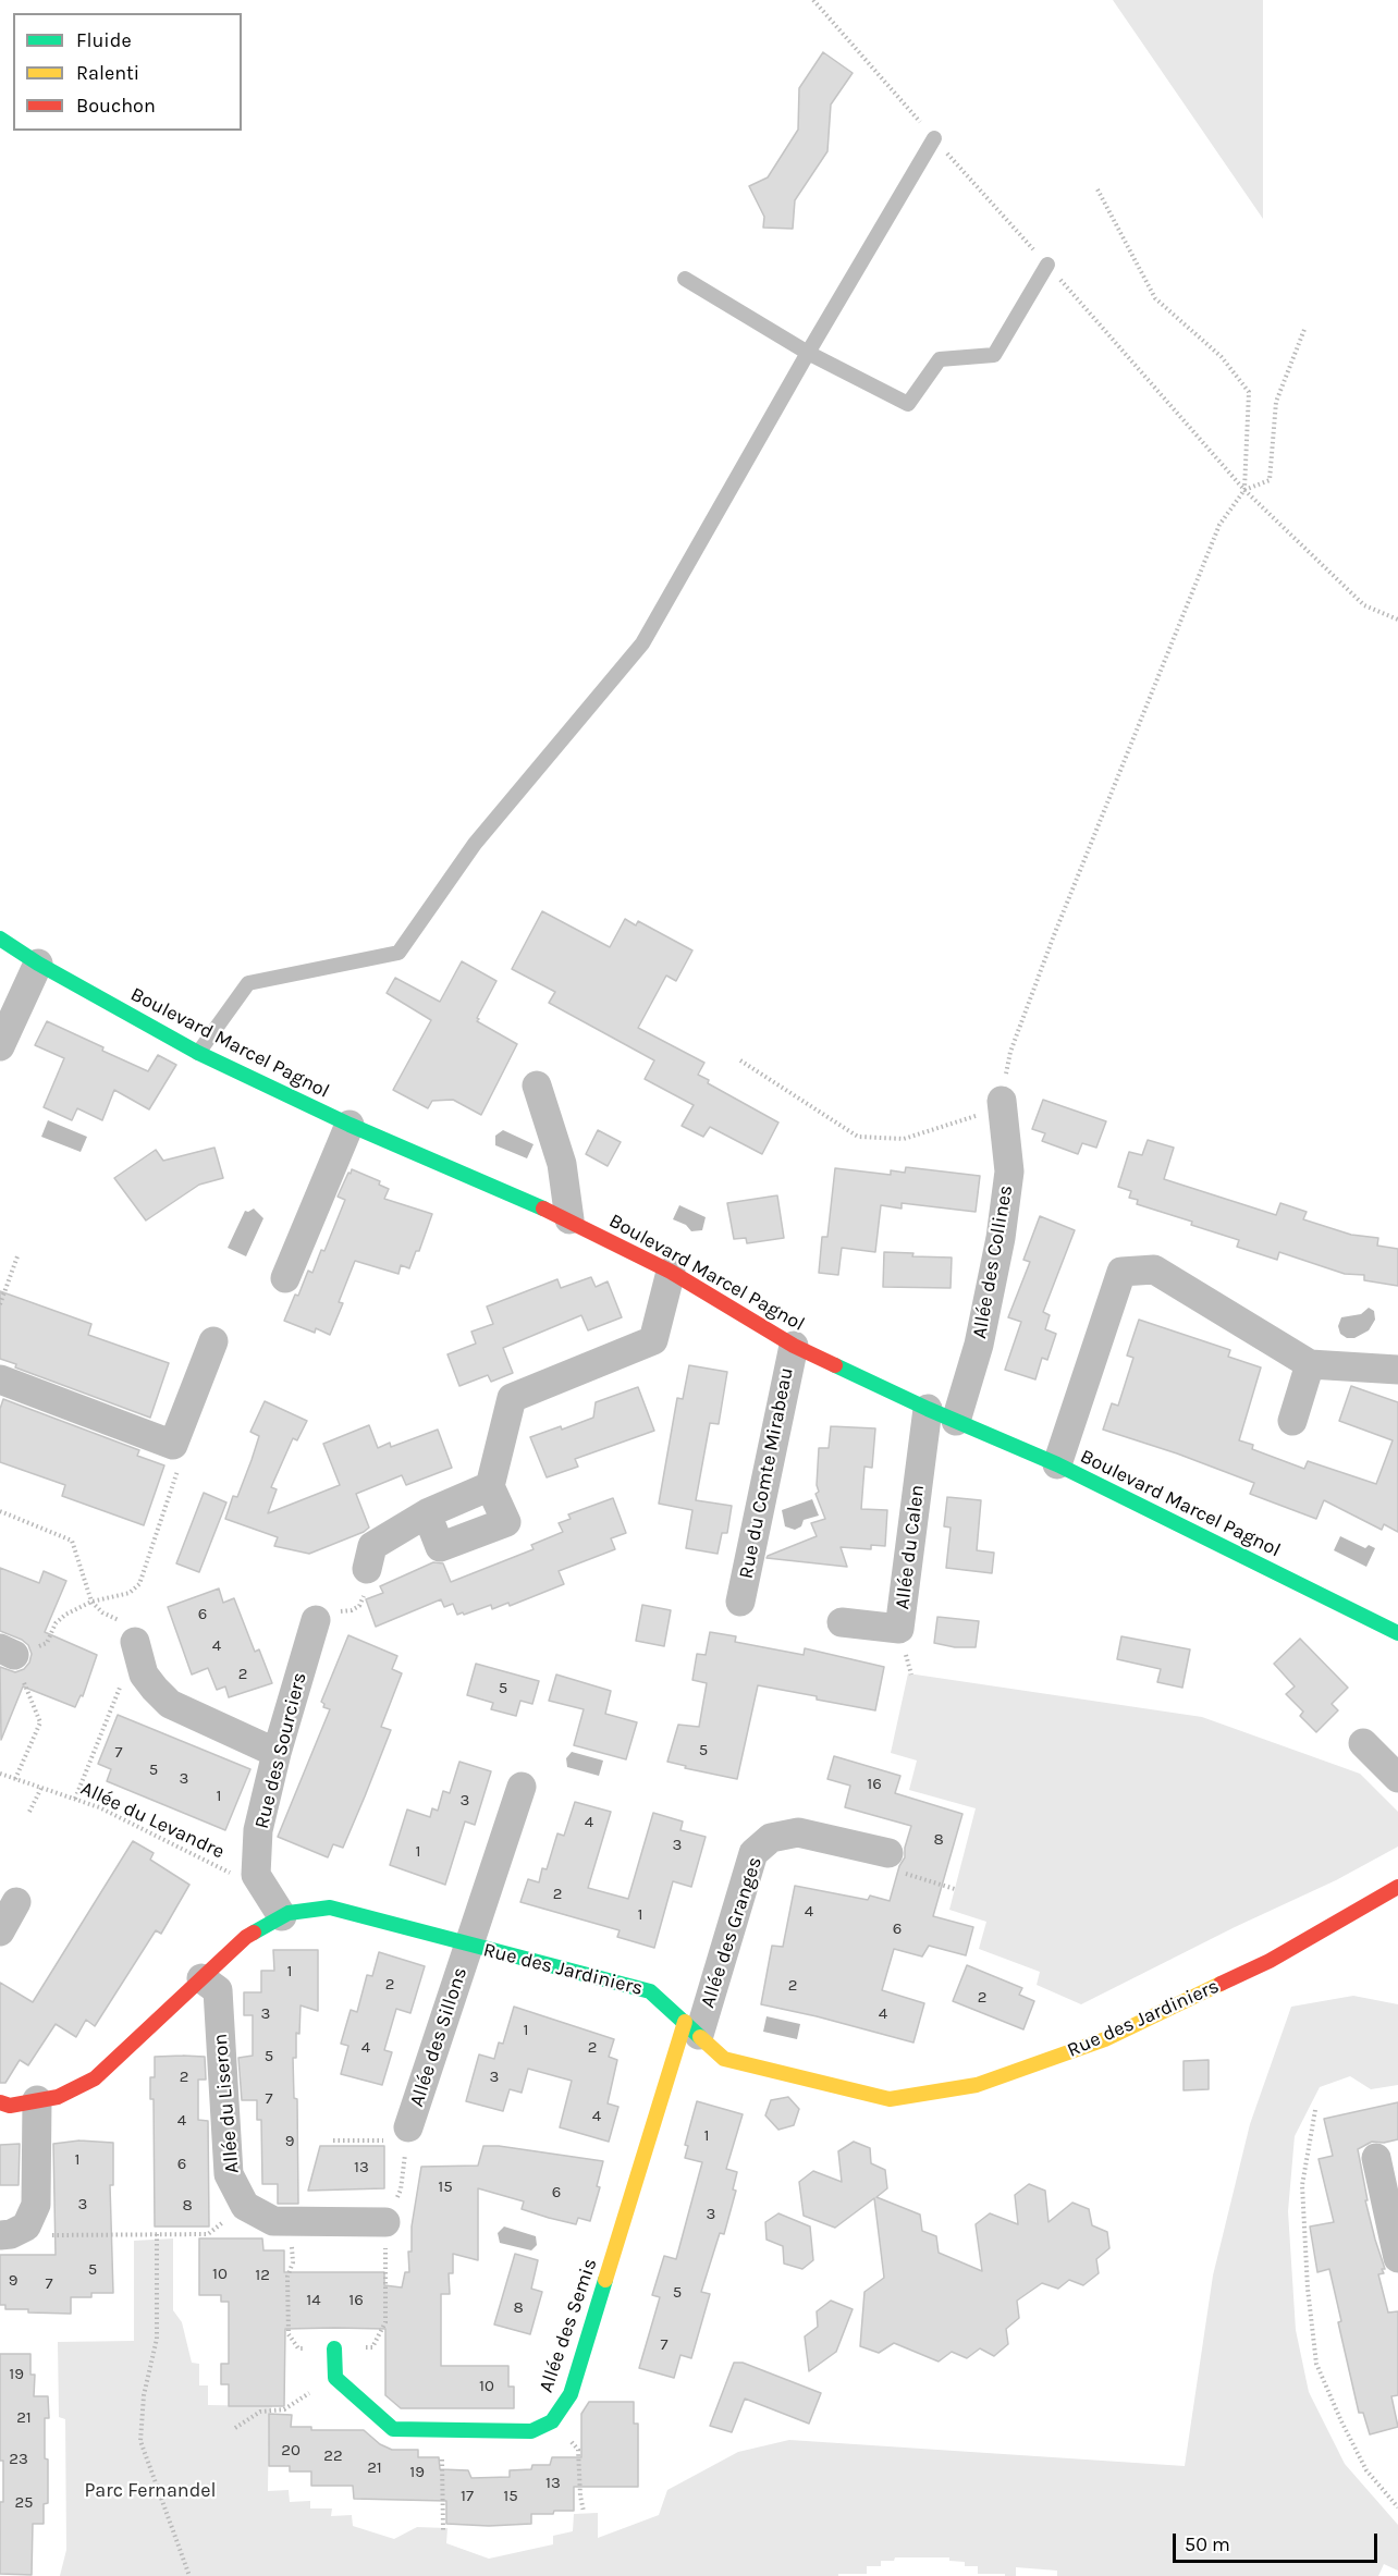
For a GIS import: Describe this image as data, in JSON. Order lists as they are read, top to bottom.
{
  "streets": {
    "street": [
      "Boulevard Marcel Pagnol",
      "Allée des Collines",
      "Rue du Comte Mirabeau",
      "Allée du Calen",
      "Rue des Sourciers",
      "Allée des Granges",
      "Rue des Jardiniers",
      "Allée des Sillons",
      "Allée du Liseron",
      "Allée des Semis"
    ],
    "path": ["Allée du Levandre"]
  },
  "crossings": [
    ["Boulevard Marcel Pagnol", "Allée des Collines"],
    ["Boulevard Marcel Pagnol", "Rue du Comte Mirabeau"],
    ["Boulevard Marcel Pagnol", "Allée du Calen"],
    ["Rue des Sourciers", "Allée du Levandre"],
    ["Allée des Granges", "Rue des Jardiniers"],
    ["Allée des Granges", "Allée des Semis"],
    ["Rue des Jardiniers", "Allée des Sillons"],
    ["Rue des Jardiniers", "Allée du Liseron"],
    ["Rue des Jardiniers", "Allée des Semis"]
  ],
  "parks": ["Parc Fernandel"],
  "house_numbers": [
    "6",
    "4",
    "2",
    "5",
    "5",
    "7",
    "5",
    "3",
    "16",
    "1",
    "3",
    "4",
    "8",
    "3",
    "1",
    "2",
    "4",
    "1",
    "6",
    "1",
    "2",
    "2",
    "2",
    "3",
    "4",
    "1",
    "4",
    "2",
    "5",
    "2",
    "3",
    "7",
    "4",
    "4",
    "1",
    "9",
    "1",
    "6",
    "13",
    "15",
    "6",
    "3",
    "8",
    "3",
    "5",
    "10",
    "12",
    "9",
    "7",
    "5",
    "14",
    "16",
    "8",
    "7",
    "19",
    "10",
    "21",
    "20",
    "22",
    "23",
    "21",
    "19",
    "13",
    "17",
    "15",
    "25"
  ],
  "legend": ["Fluide", "Ralenti", "Bouchon"],
  "scale_bar": "50 m"
}
